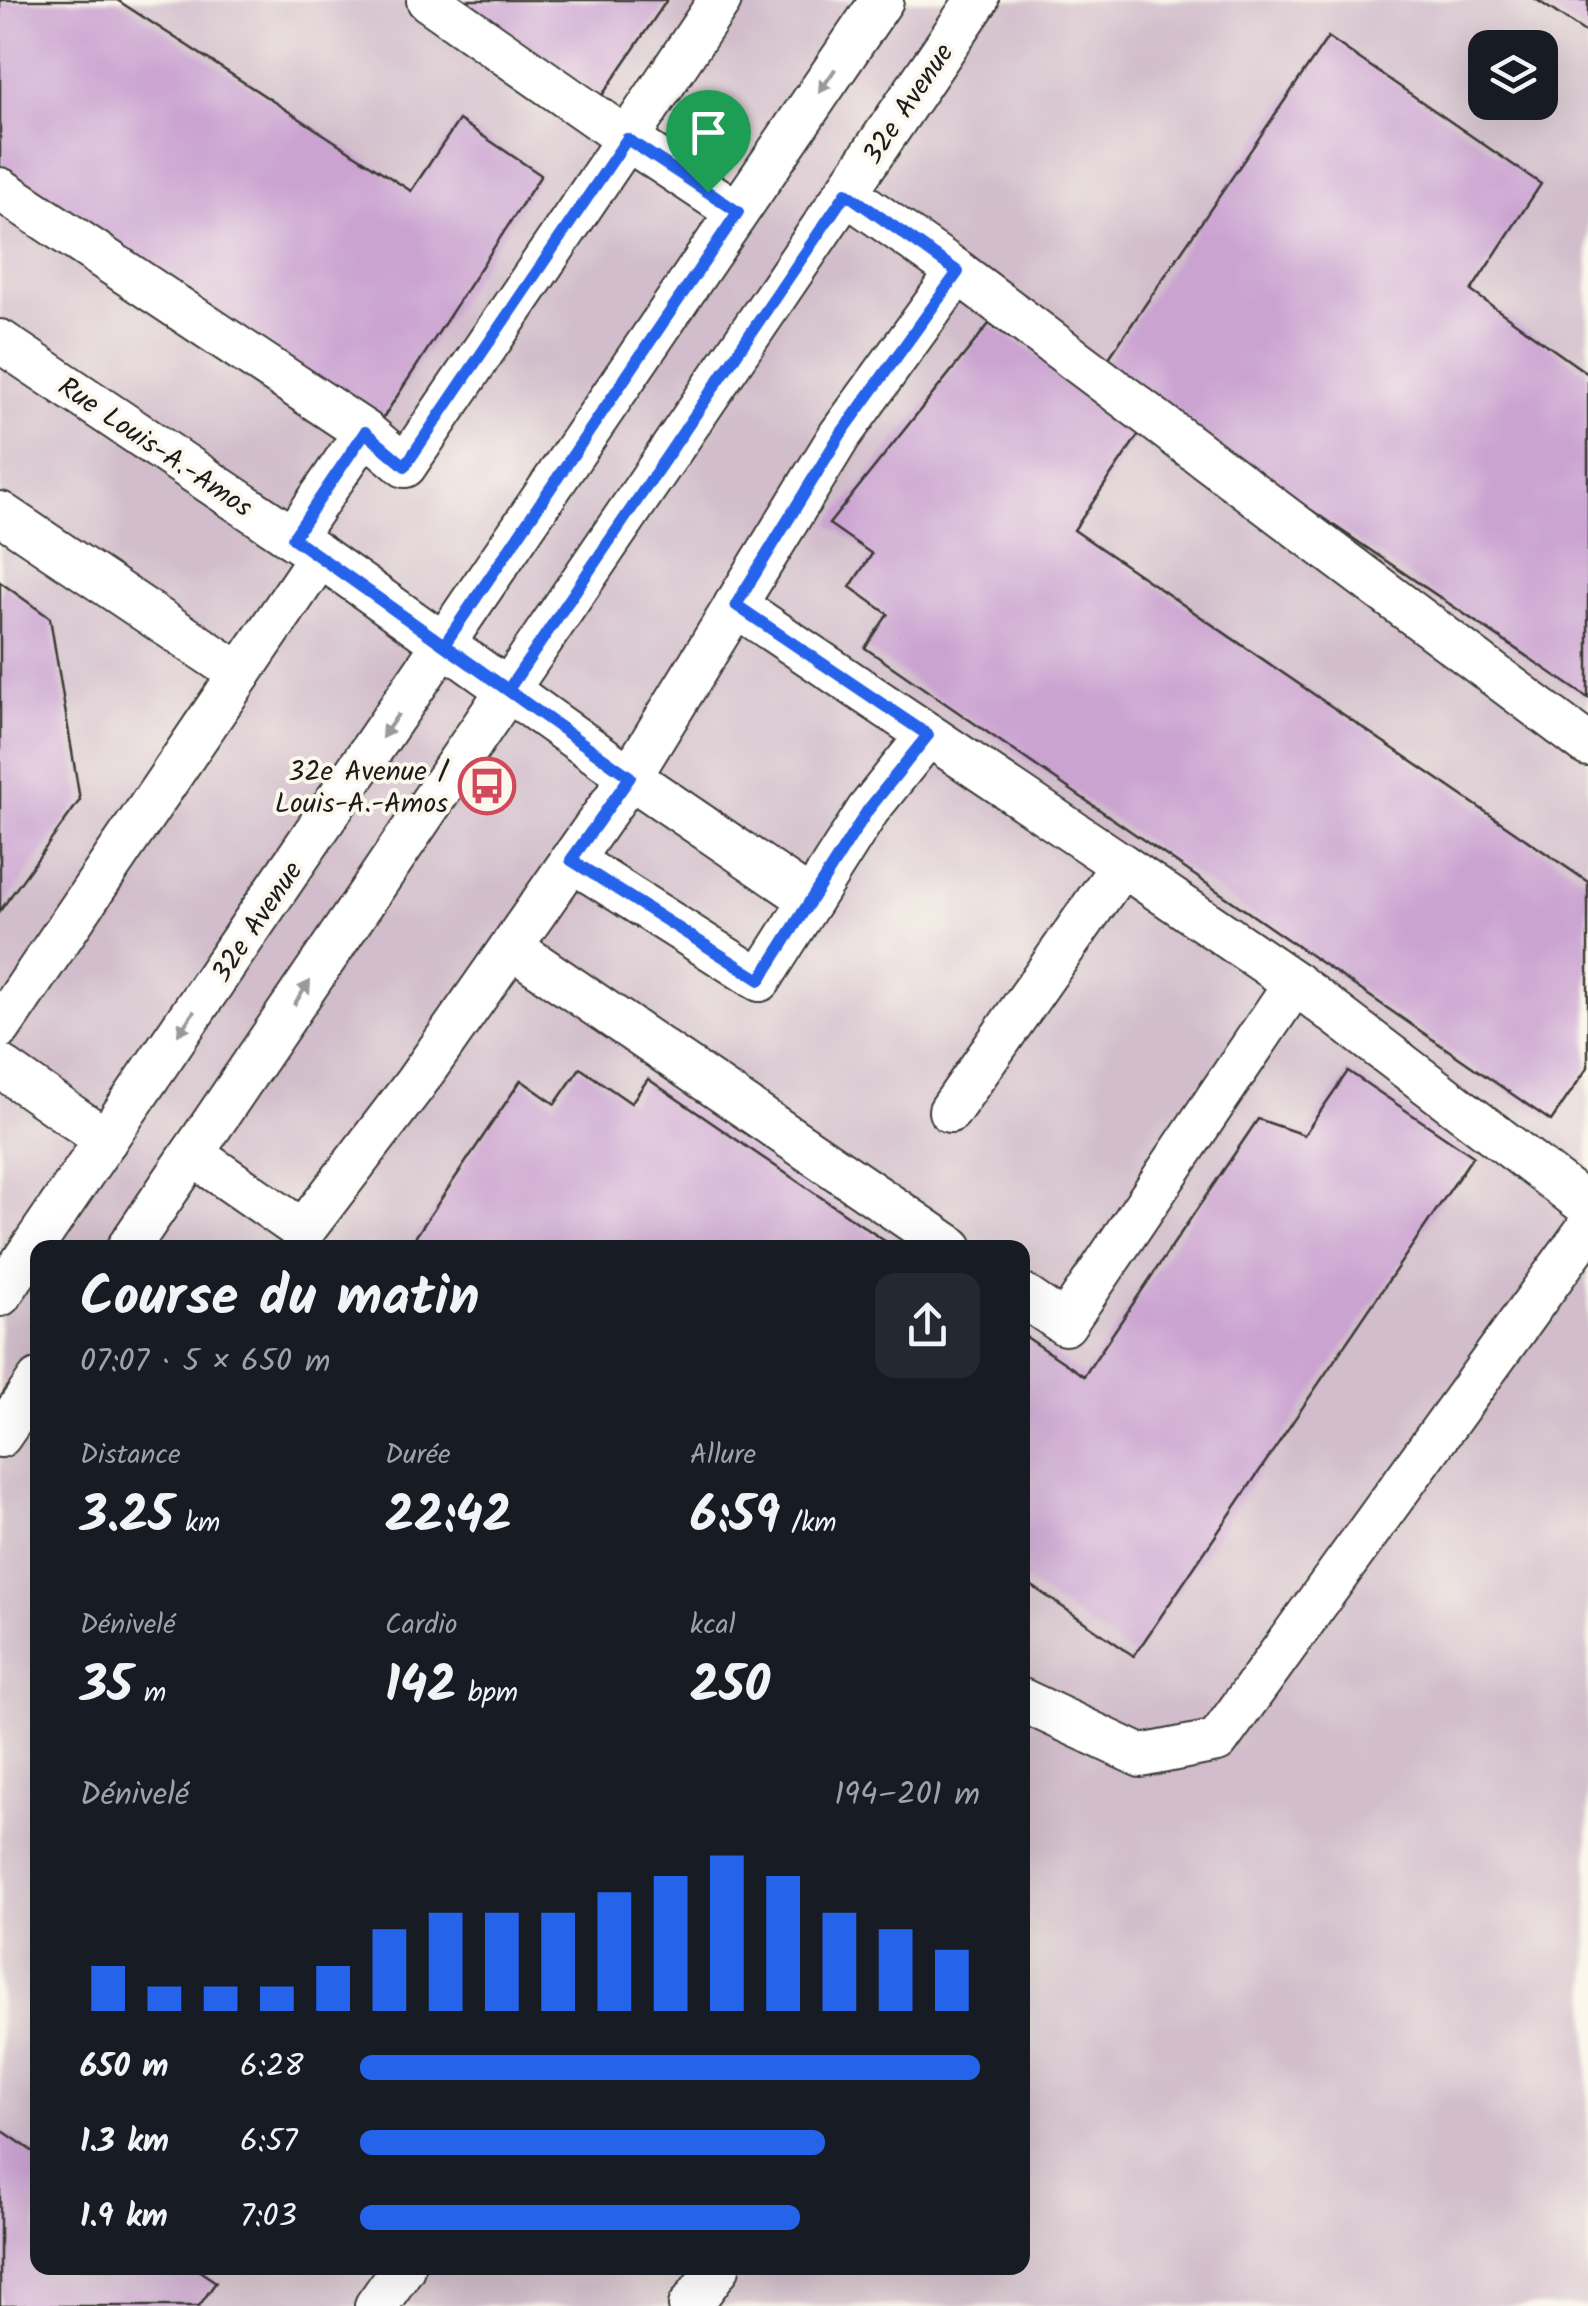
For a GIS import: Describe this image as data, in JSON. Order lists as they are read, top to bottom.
{
  "streets": {
    "street": ["32e Avenue", "Rue Louis-A.-Amos"]
  },
  "crossings": [
    ["32e Avenue", "Rue Louis-A.-Amos"]
  ],
  "places": {
    "bus stop": ["32e Avenue / Louis-A.-Amos"]
  },
  "page": {
    "heading": ["Course du matin", "07:07 · 5 × 650 m"],
    "stats": [
      ["Distance", "3.25 km"],
      ["Durée", "22:42"],
      ["Allure", "6:59 /km"],
      ["Dénivelé", "35 m"],
      ["Cardio", "142 bpm"],
      ["kcal", "250"]
    ],
    "chart": ["Dénivelé", "194–201 m"],
    "list": [
      {
        "name": "650 m",
        "note": "6:28"
      },
      {
        "name": "1.3 km",
        "note": "6:57"
      },
      {
        "name": "1.9 km",
        "note": "7:03"
      }
    ]
  }
}
